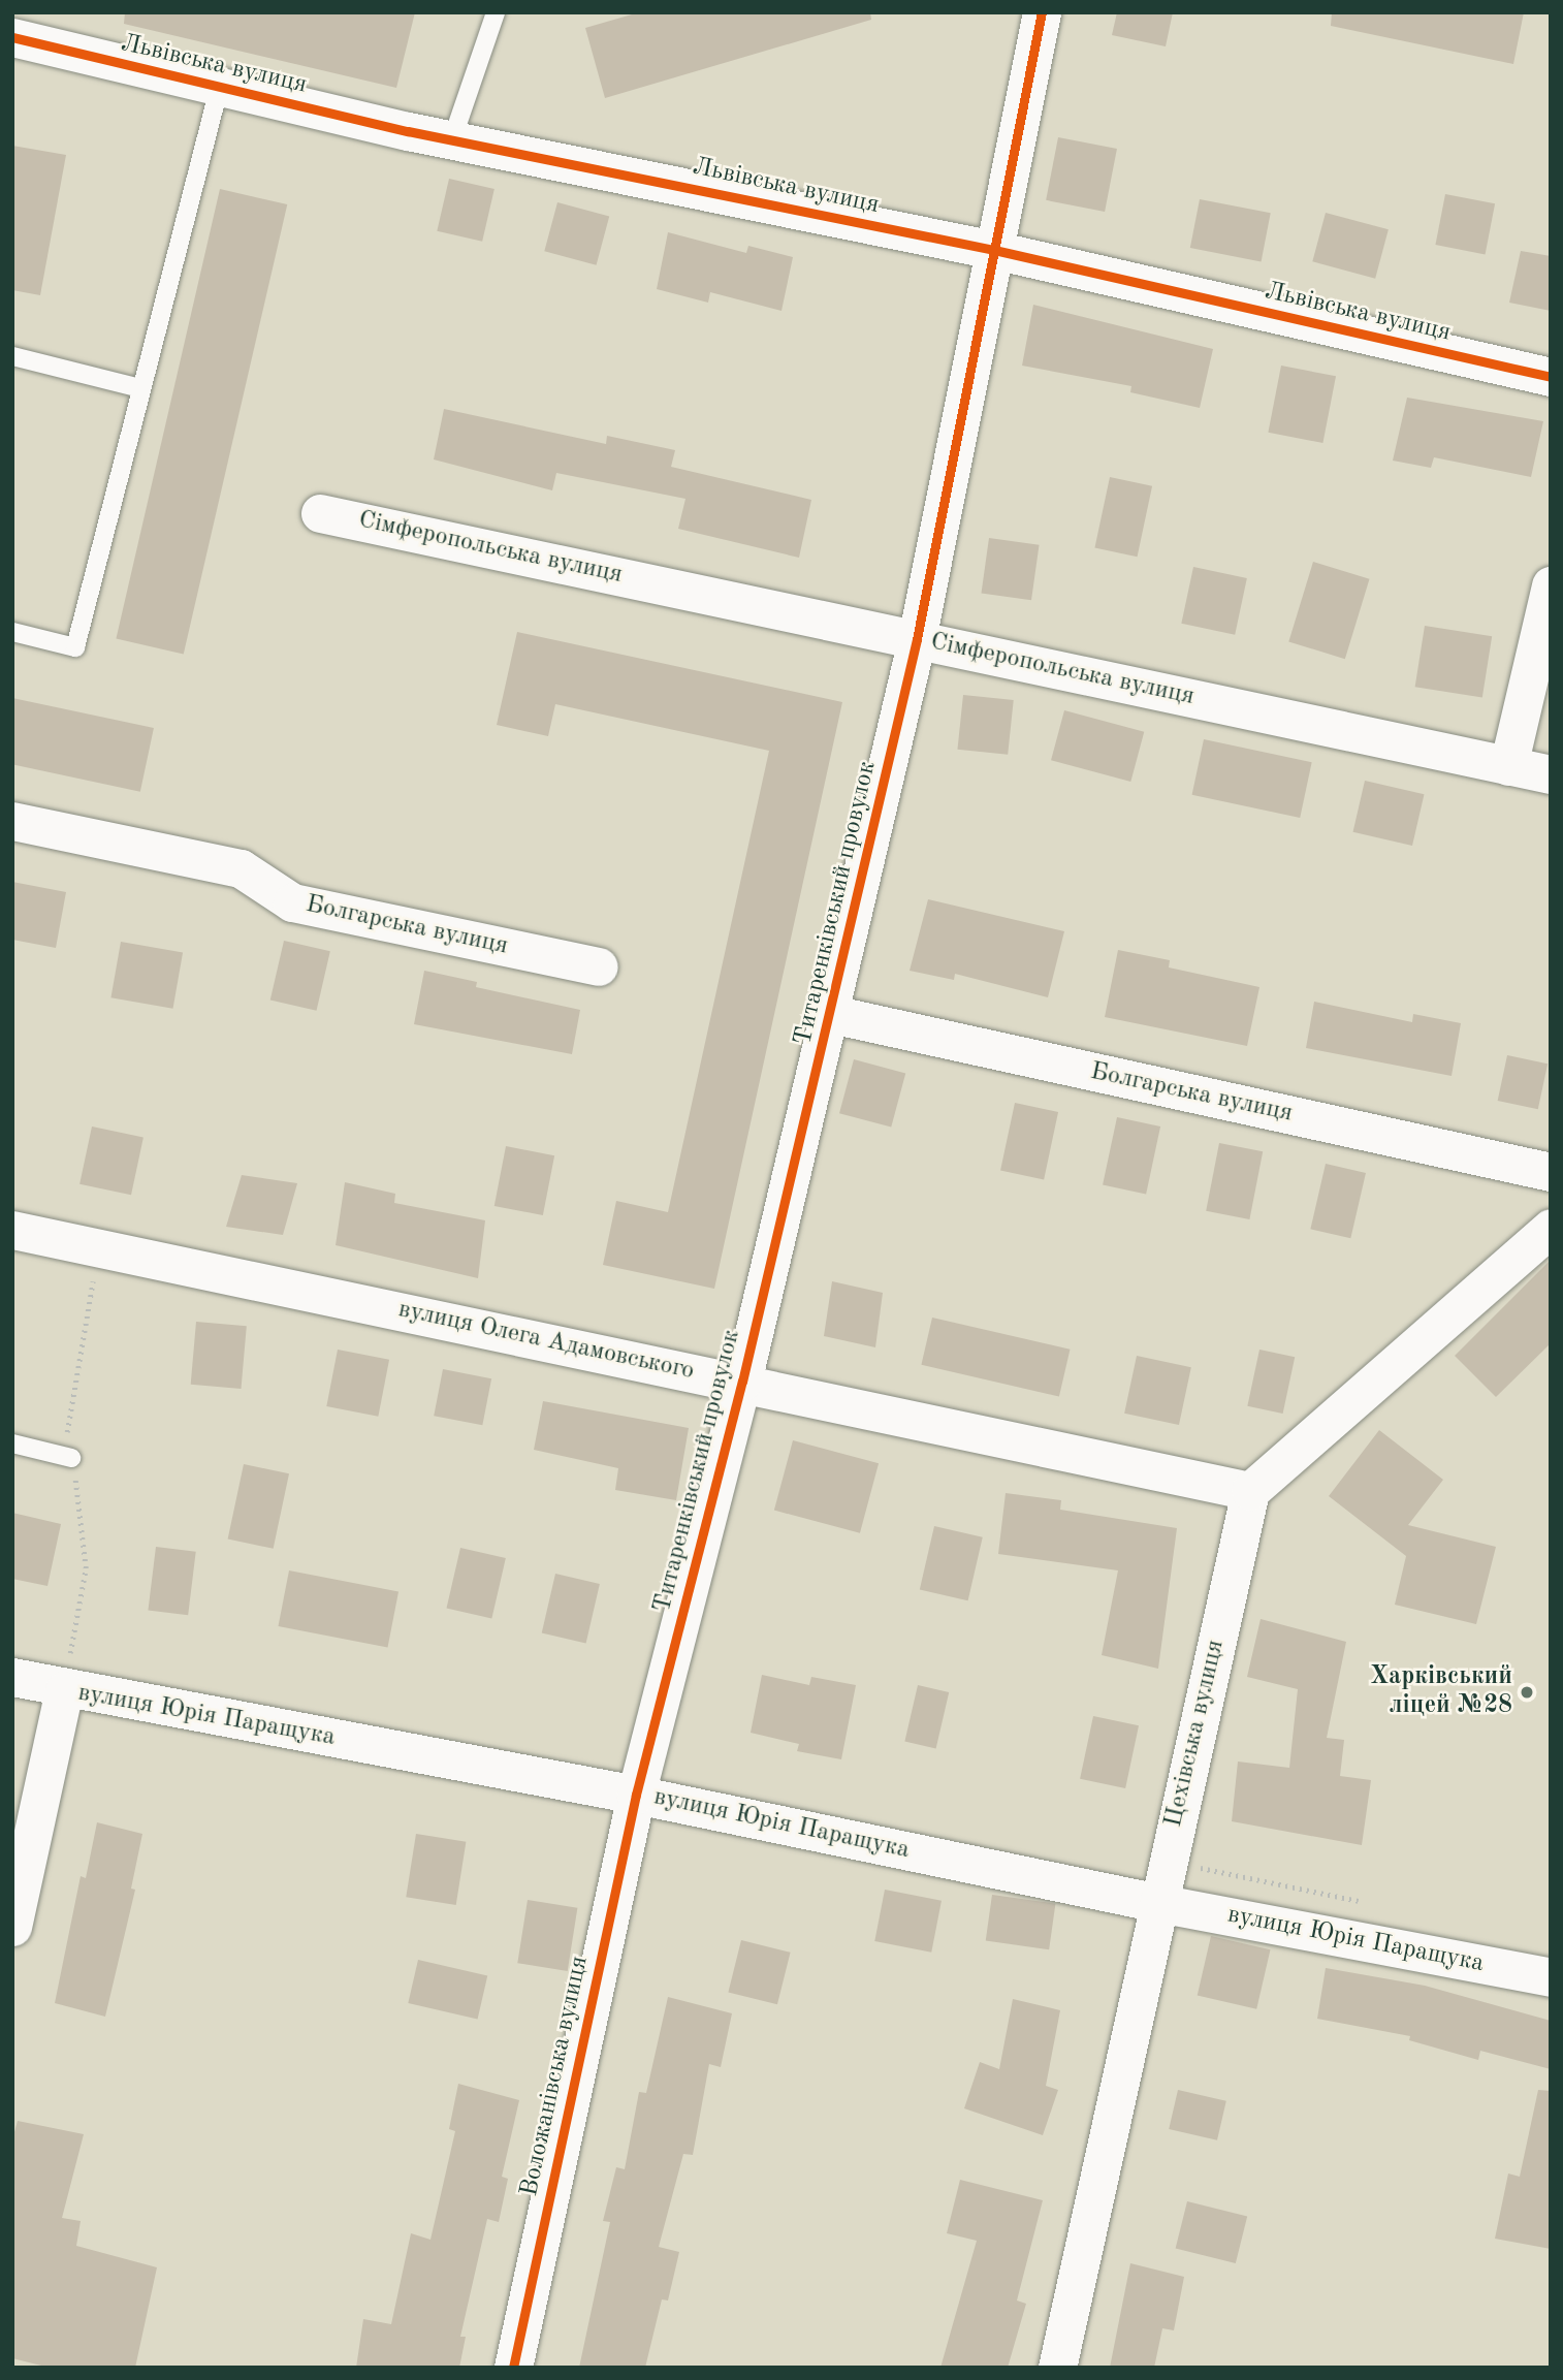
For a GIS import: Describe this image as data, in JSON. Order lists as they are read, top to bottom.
{
  "streets": {
    "street": [
      "Львівська вулиця",
      "Сімферопольська вулиця",
      "Титаренківський провулок",
      "Болгарська вулиця",
      "вулиця Олега Адамовського",
      "вулиця Юрія Паращука",
      "Цехівська вулиця",
      "Воложанівська вулиця"
    ]
  },
  "crossings": [
    ["Львівська вулиця", "Титаренківський провулок"],
    ["Сімферопольська вулиця", "Титаренківський провулок"],
    ["Титаренківський провулок", "Болгарська вулиця"],
    ["Титаренківський провулок", "вулиця Олега Адамовського"],
    ["Титаренківський провулок", "вулиця Юрія Паращука"],
    ["Титаренківський провулок", "Воложанівська вулиця"],
    ["вулиця Олега Адамовського", "Цехівська вулиця"],
    ["вулиця Юрія Паращука", "Цехівська вулиця"],
    ["вулиця Юрія Паращука", "Воложанівська вулиця"]
  ],
  "places": ["Харківський ліцей №28"]
}
